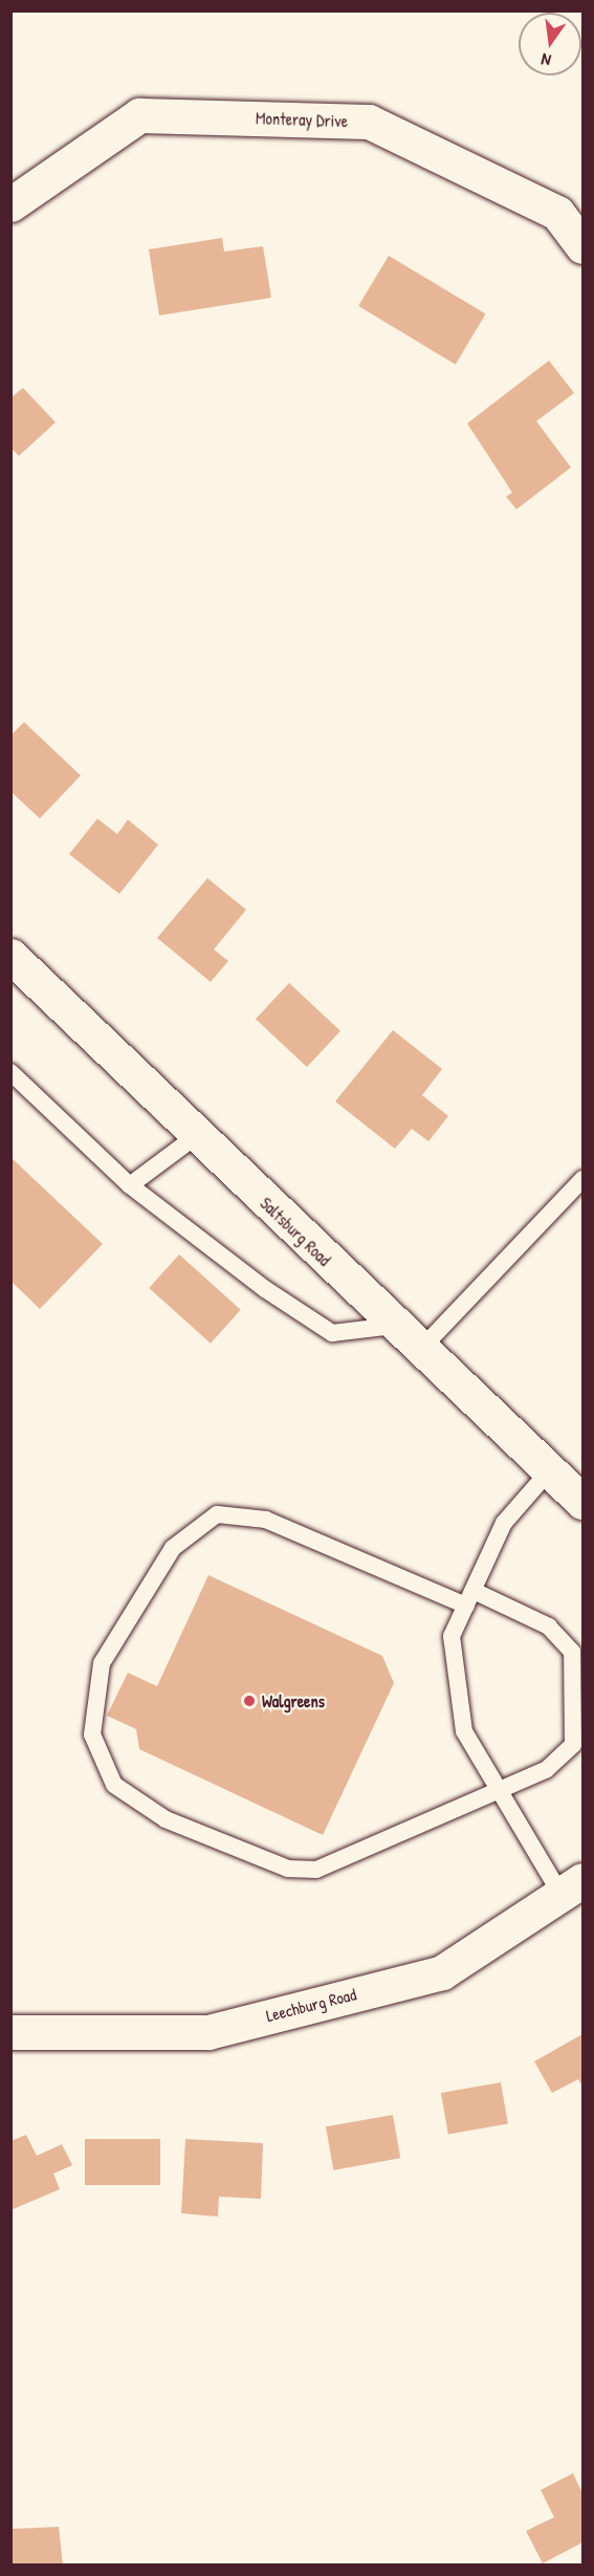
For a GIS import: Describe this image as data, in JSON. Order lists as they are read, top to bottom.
{
  "streets": {
    "street": ["Monteray Drive", "Saltsburg Road", "Leechburg Road"]
  },
  "places": ["Walgreens"],
  "north": "bottom"
}
